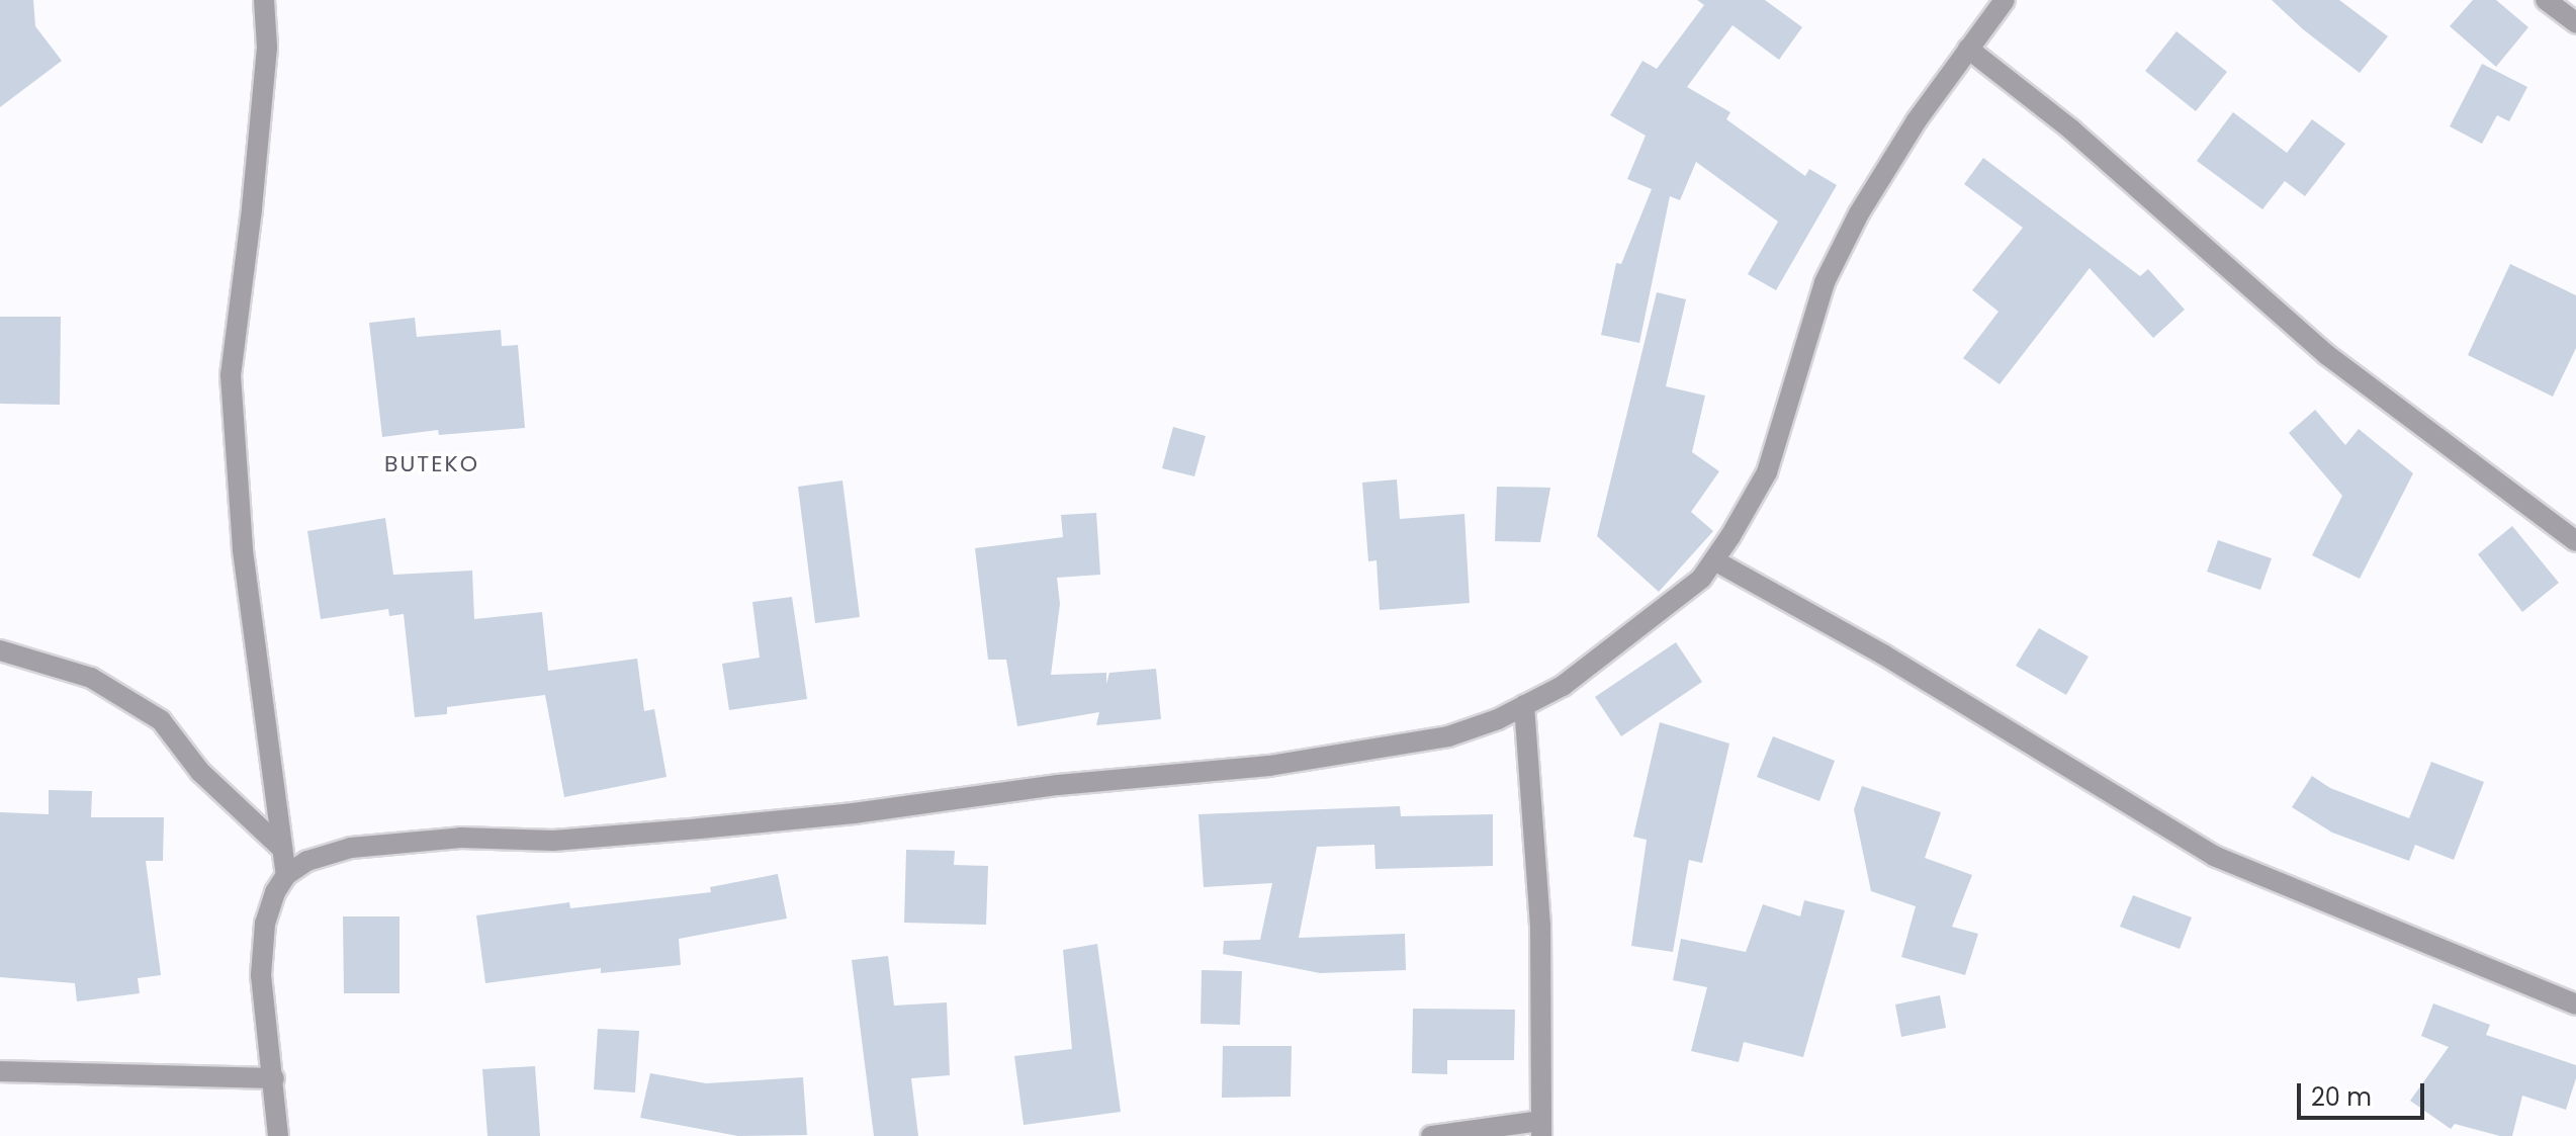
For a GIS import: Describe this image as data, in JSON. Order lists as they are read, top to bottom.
{
  "districts": ["BUTEKO"],
  "scale_bar": "20 m"
}
